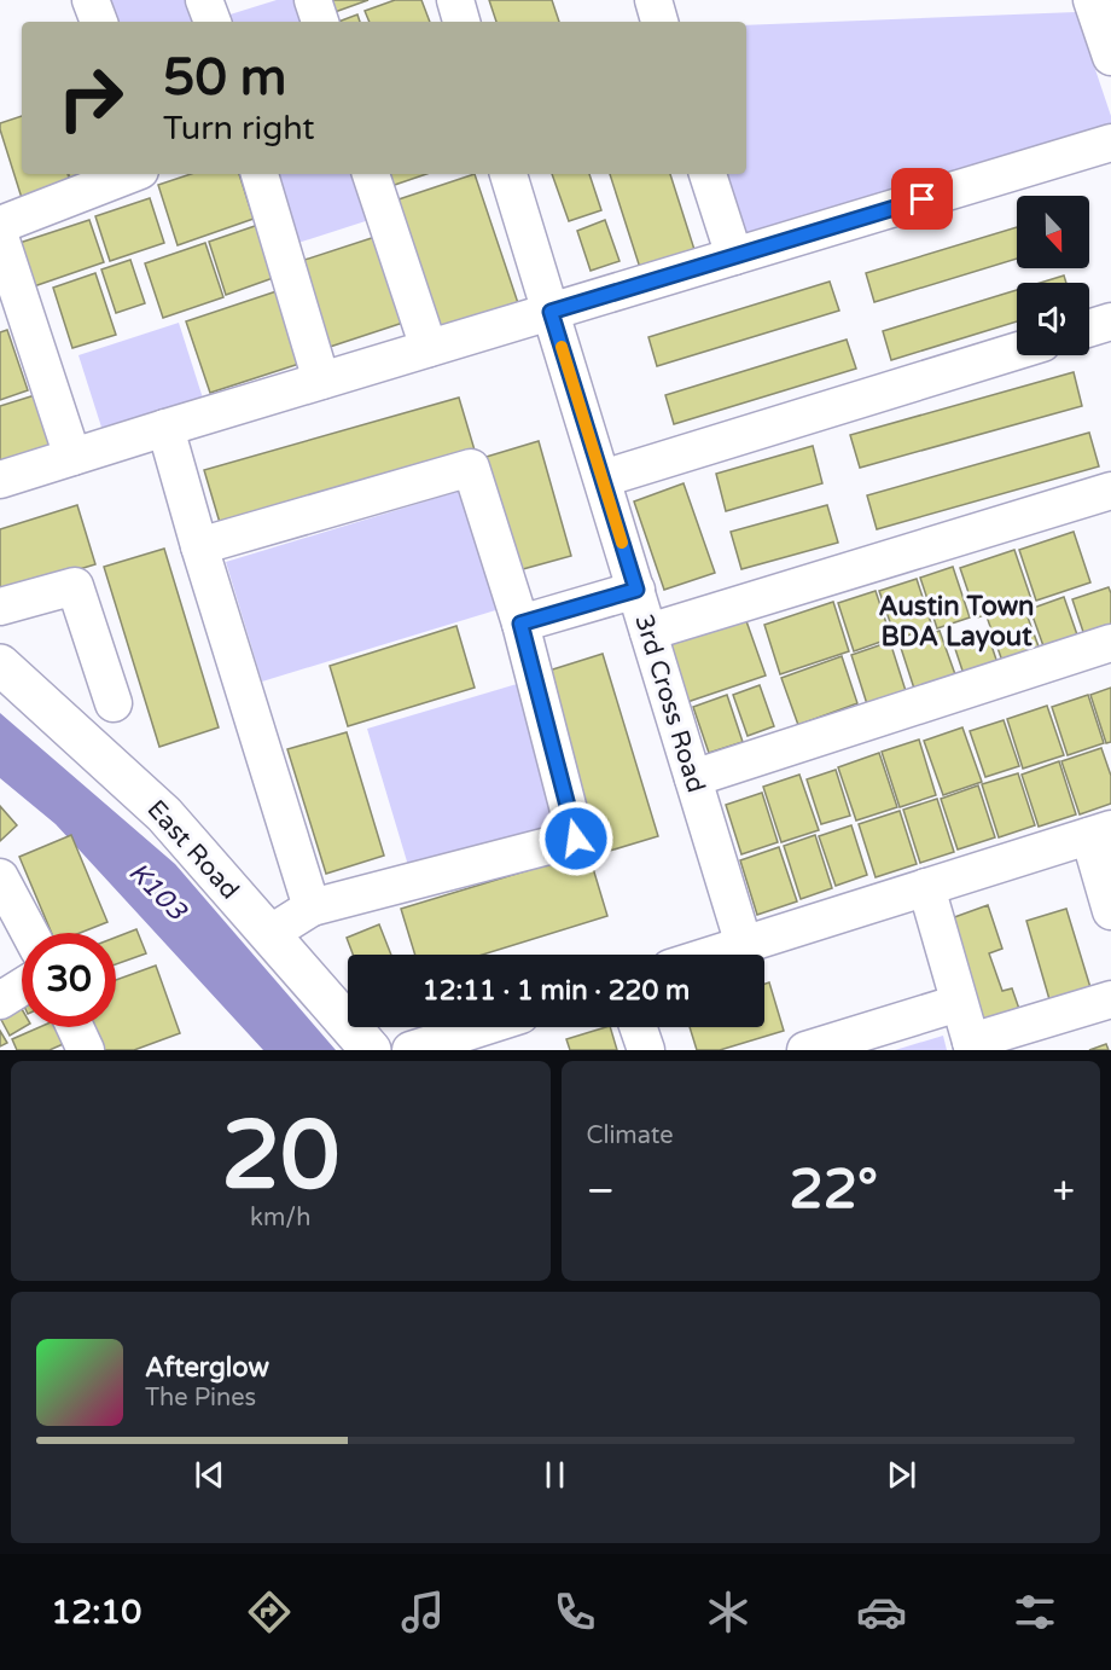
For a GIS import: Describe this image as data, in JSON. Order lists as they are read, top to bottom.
{
  "streets": {
    "street": ["3rd Cross Road", "East Road"]
  },
  "districts": ["Austin Town BDA Layout"],
  "water": ["K103"],
  "north": "bottom",
  "page": {
    "turn": ["50 m", "Turn right"],
    "limit": "30",
    "trip": "12:11 · 1 min · 220 m",
    "tile": [
      ["20", "km/h"],
      "Climate"
    ],
    "heat": ["−", "22°", "+"],
    "song": ["Afterglow", "The Pines"],
    "tabs": "12:10"
  }
}
